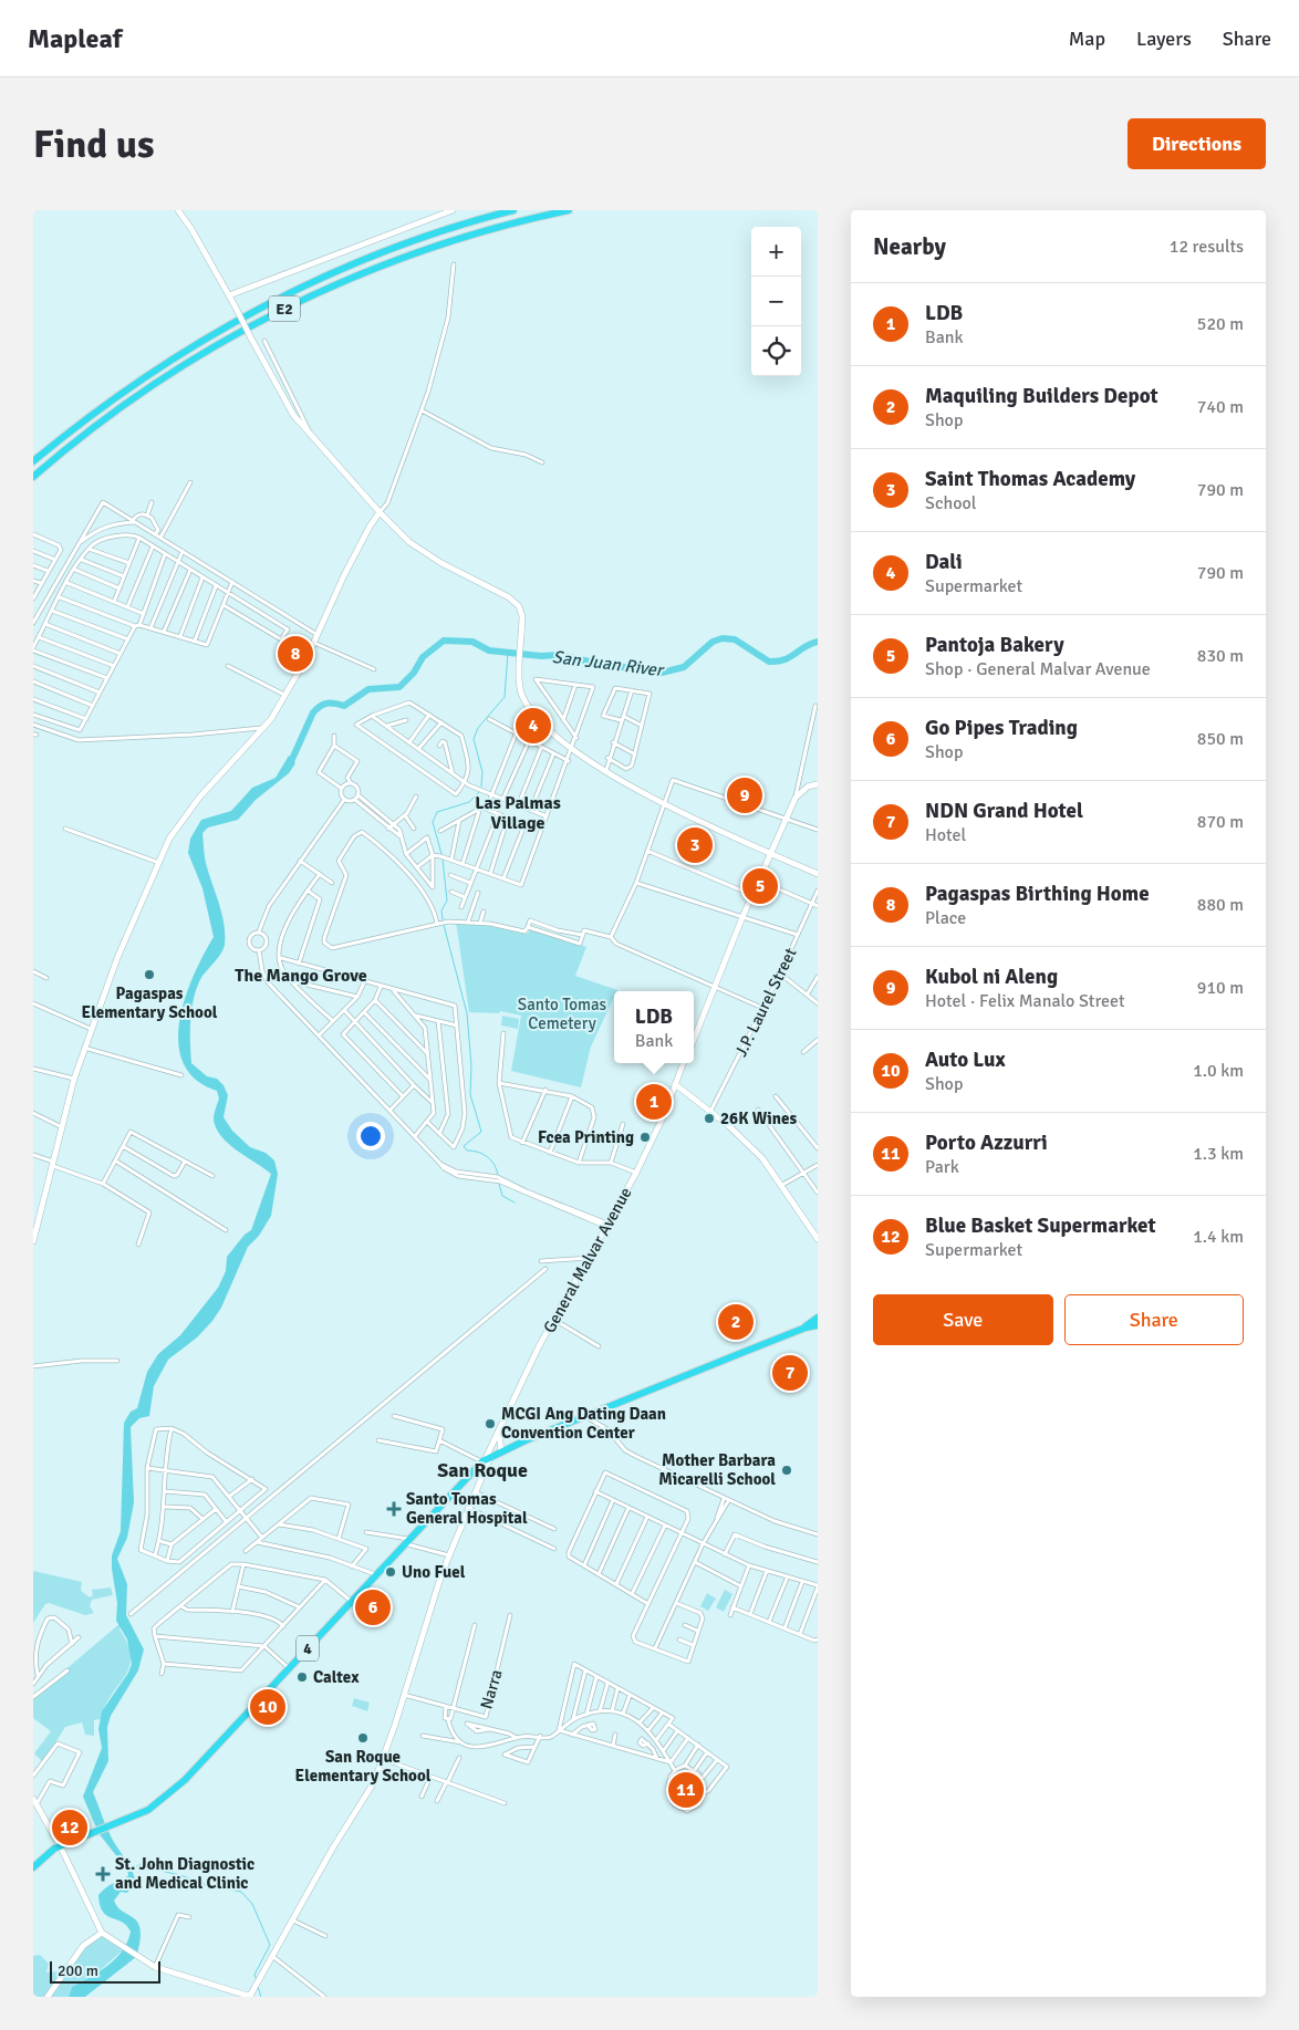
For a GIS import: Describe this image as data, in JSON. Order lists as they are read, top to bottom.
{
  "streets": {
    "highway": ["E2", "4"],
    "main road": ["General Malvar Avenue"],
    "street": ["J.P. Laurel Street", "Narra"]
  },
  "crossings": [
    ["General Malvar Avenue", "4"],
    ["General Malvar Avenue", "Narra"]
  ],
  "districts": ["Las Palmas Village", "The Mango Grove", "San Roque"],
  "water": ["San Juan River"],
  "parks": ["Santo Tomas Cemetery"],
  "places": {
    "other": [
      "Pagaspas Elementary School",
      "26K Wines",
      "Fcea Printing",
      "MCGI Ang Dating Daan Convention Center",
      "Mother Barbara Micarelli School",
      "Uno Fuel",
      "Caltex",
      "San Roque Elementary School"
    ],
    "health": ["Santo Tomas General Hospital", "St. John Diagnostic and Medical Clinic"]
  },
  "scale_bar": "200 m",
  "page": {
    "header": "Mapleaf",
    "nav": ["Map", "Layers", "Share"],
    "buttons": [
      "Directions",
      ["Save", "Share"]
    ],
    "title": "Find us",
    "heading": ["Nearby", "12 results"],
    "map_buttons": ["+", "−"],
    "list": [
      {
        "mark": "1",
        "name": "LDB",
        "note": "Bank",
        "value": "520 m"
      },
      {
        "mark": "2",
        "name": "Maquiling Builders Depot",
        "note": "Shop",
        "value": "740 m"
      },
      {
        "mark": "3",
        "name": "Saint Thomas Academy",
        "note": "School",
        "value": "790 m"
      },
      {
        "mark": "4",
        "name": "Dali",
        "note": "Supermarket",
        "value": "790 m"
      },
      {
        "mark": "5",
        "name": "Pantoja Bakery",
        "note": "Shop · General Malvar Avenue",
        "value": "830 m"
      },
      {
        "mark": "6",
        "name": "Go Pipes Trading",
        "note": "Shop",
        "value": "850 m"
      },
      {
        "mark": "7",
        "name": "NDN Grand Hotel",
        "note": "Hotel",
        "value": "870 m"
      },
      {
        "mark": "8",
        "name": "Pagaspas Birthing Home",
        "note": "Place",
        "value": "880 m"
      },
      {
        "mark": "9",
        "name": "Kubol ni Aleng",
        "note": "Hotel · Felix Manalo Street",
        "value": "910 m"
      },
      {
        "mark": "10",
        "name": "Auto Lux",
        "note": "Shop",
        "value": "1.0 km"
      },
      {
        "mark": "11",
        "name": "Porto Azzurri",
        "note": "Park",
        "value": "1.3 km"
      },
      {
        "mark": "12",
        "name": "Blue Basket Supermarket",
        "note": "Supermarket",
        "value": "1.4 km"
      }
    ],
    "pins": [
      "8",
      "4",
      "9",
      "3",
      "5",
      "1",
      "2",
      "7",
      "6",
      "10",
      "11",
      "12"
    ],
    "popup": ["LDB", "Bank"],
    "scale": "200 m"
  }
}
